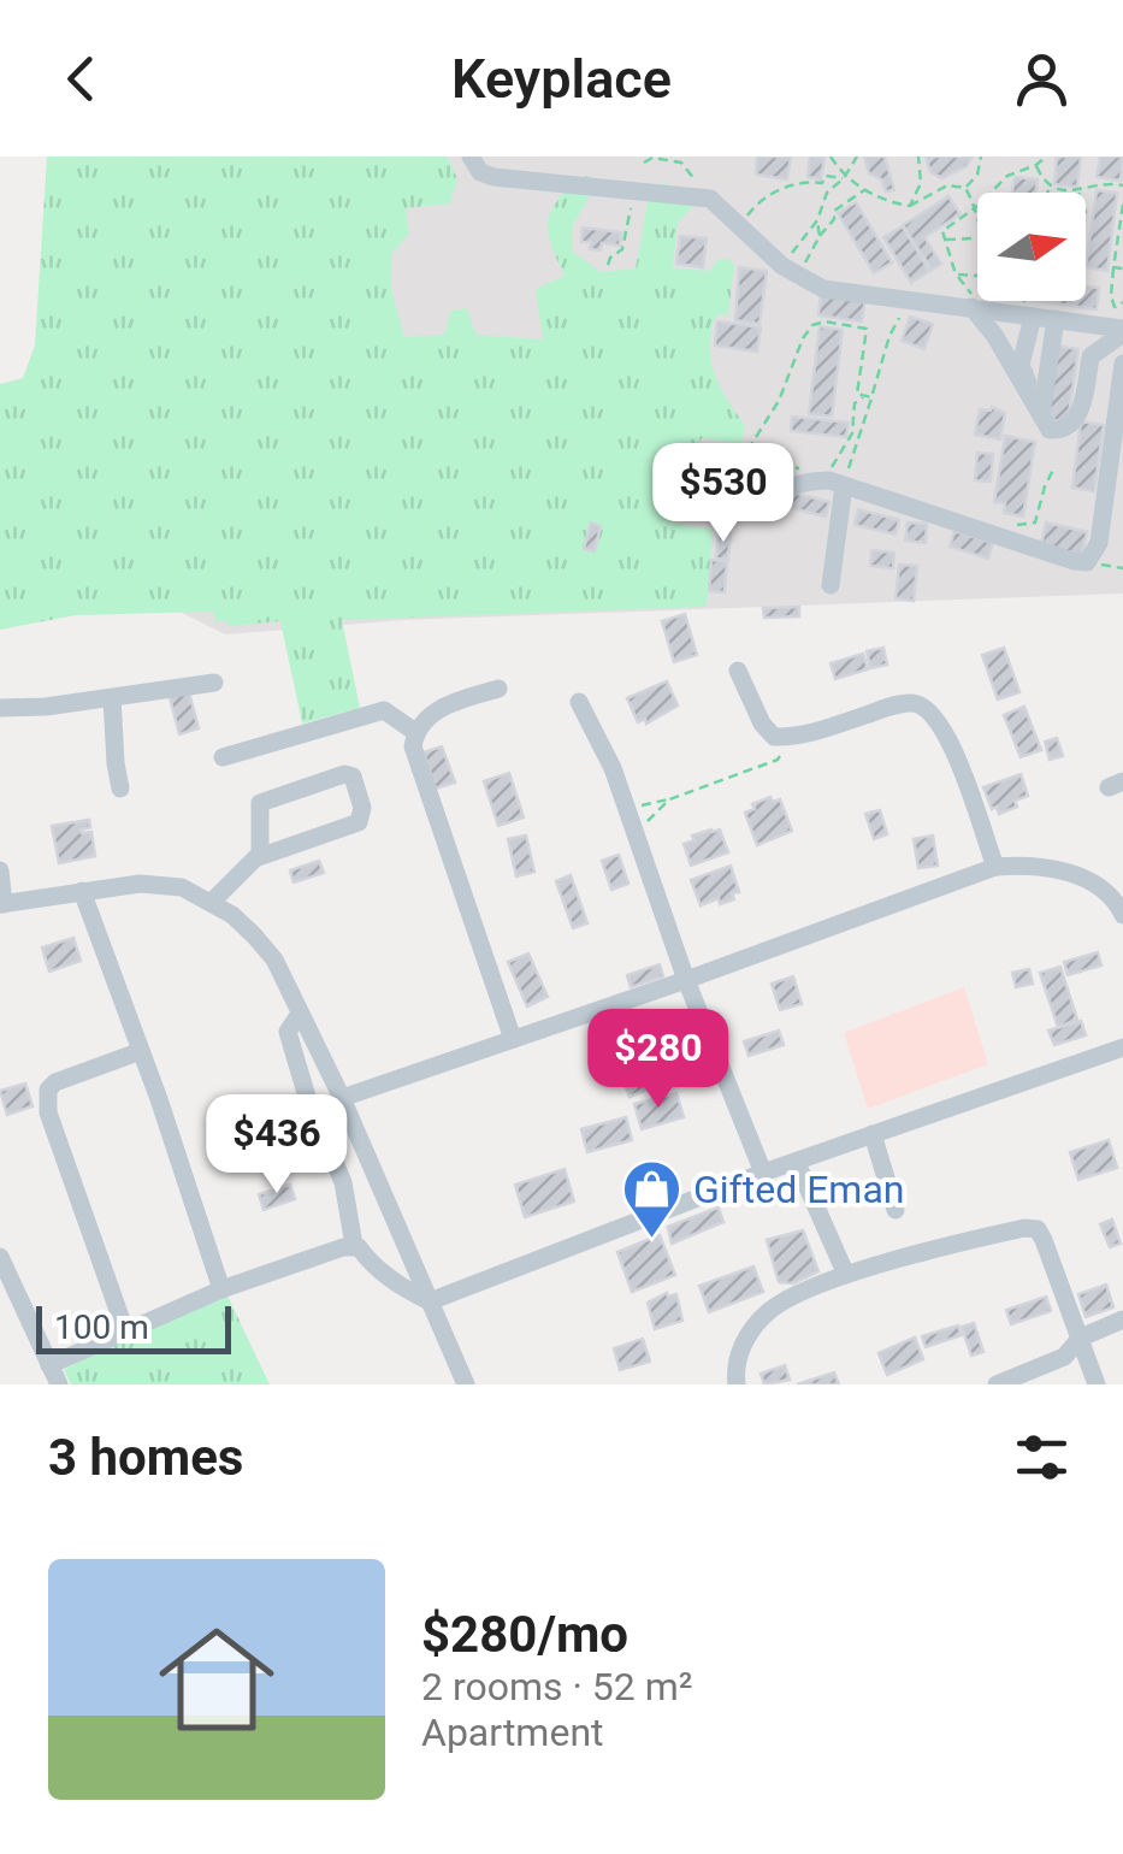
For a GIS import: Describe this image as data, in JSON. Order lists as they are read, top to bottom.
{
  "places": {
    "shop": ["Gifted Eman"]
  },
  "scale_bar": "100 m",
  "north": "right",
  "page": {
    "header": "Keyplace",
    "price": ["$530", "$280", "$436"],
    "scale": "100 m",
    "heading": "3 homes",
    "list": [
      {
        "name": "$280/mo",
        "note": "2 rooms · 52 m² · Apartment"
      }
    ]
  }
}
